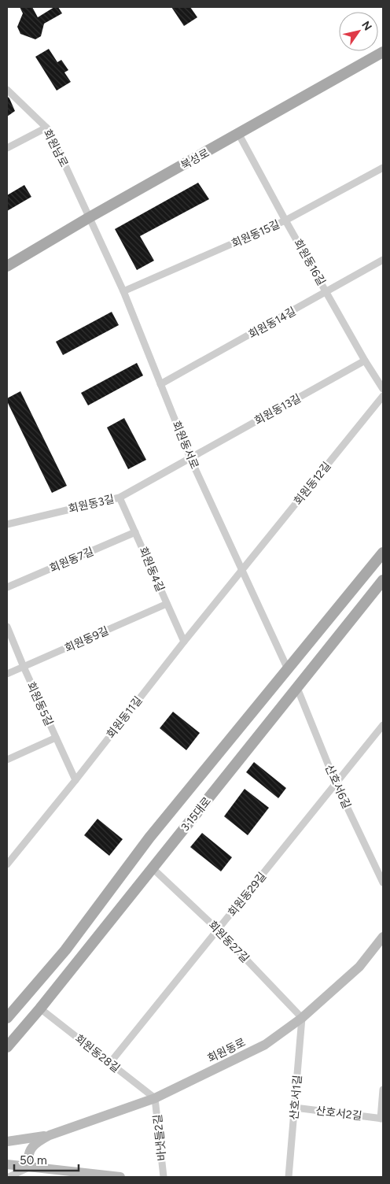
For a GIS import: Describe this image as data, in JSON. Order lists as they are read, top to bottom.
{
  "streets": {
    "main road": ["북성로", "3·15대로", "회원동로"],
    "street": [
      "회원남로",
      "회원동15길",
      "회원동16길",
      "회원동14길",
      "회원동13길",
      "회원동서로",
      "회원동12길",
      "회원동3길",
      "회원동7길",
      "회원동4길",
      "회원동9길",
      "회원동5길",
      "회원동11길",
      "산호서6길",
      "회원동29길",
      "회원동27길",
      "회원동28길",
      "산호서1길",
      "산호서2길",
      "바냇들2길"
    ]
  },
  "crossings": [
    ["회원남로", "북성로"],
    ["회원남로", "회원동서로"],
    ["북성로", "회원동16길"],
    ["북성로", "회원동서로"],
    ["회원동15길", "회원동16길"],
    ["회원동15길", "회원동서로"],
    ["회원동16길", "회원동14길"],
    ["회원동16길", "회원동13길"],
    ["회원동14길", "회원동서로"],
    ["회원동13길", "회원동서로"],
    ["회원동13길", "회원동3길"],
    ["회원동서로", "회원동12길"],
    ["회원동서로", "회원동3길"],
    ["회원동서로", "회원동11길"],
    ["회원동서로", "3·15대로"],
    ["회원동12길", "회원동11길"],
    ["회원동3길", "회원동4길"],
    ["회원동7길", "회원동4길"],
    ["회원동4길", "회원동9길"],
    ["회원동4길", "회원동11길"],
    ["회원동9길", "회원동5길"],
    ["회원동5길", "회원동11길"],
    ["산호서6길", "3·15대로"],
    ["산호서6길", "회원동29길"],
    ["3·15대로", "회원동27길"],
    ["3·15대로", "회원동28길"],
    ["회원동29길", "회원동27길"],
    ["회원동29길", "회원동28길"],
    ["회원동27길", "회원동로"],
    ["회원동27길", "산호서1길"],
    ["회원동로", "회원동28길"],
    ["회원동로", "산호서1길"],
    ["회원동로", "바냇들2길"],
    ["회원동28길", "바냇들2길"],
    ["산호서1길", "산호서2길"]
  ],
  "scale_bar": "50 m",
  "north": "top right"
}
